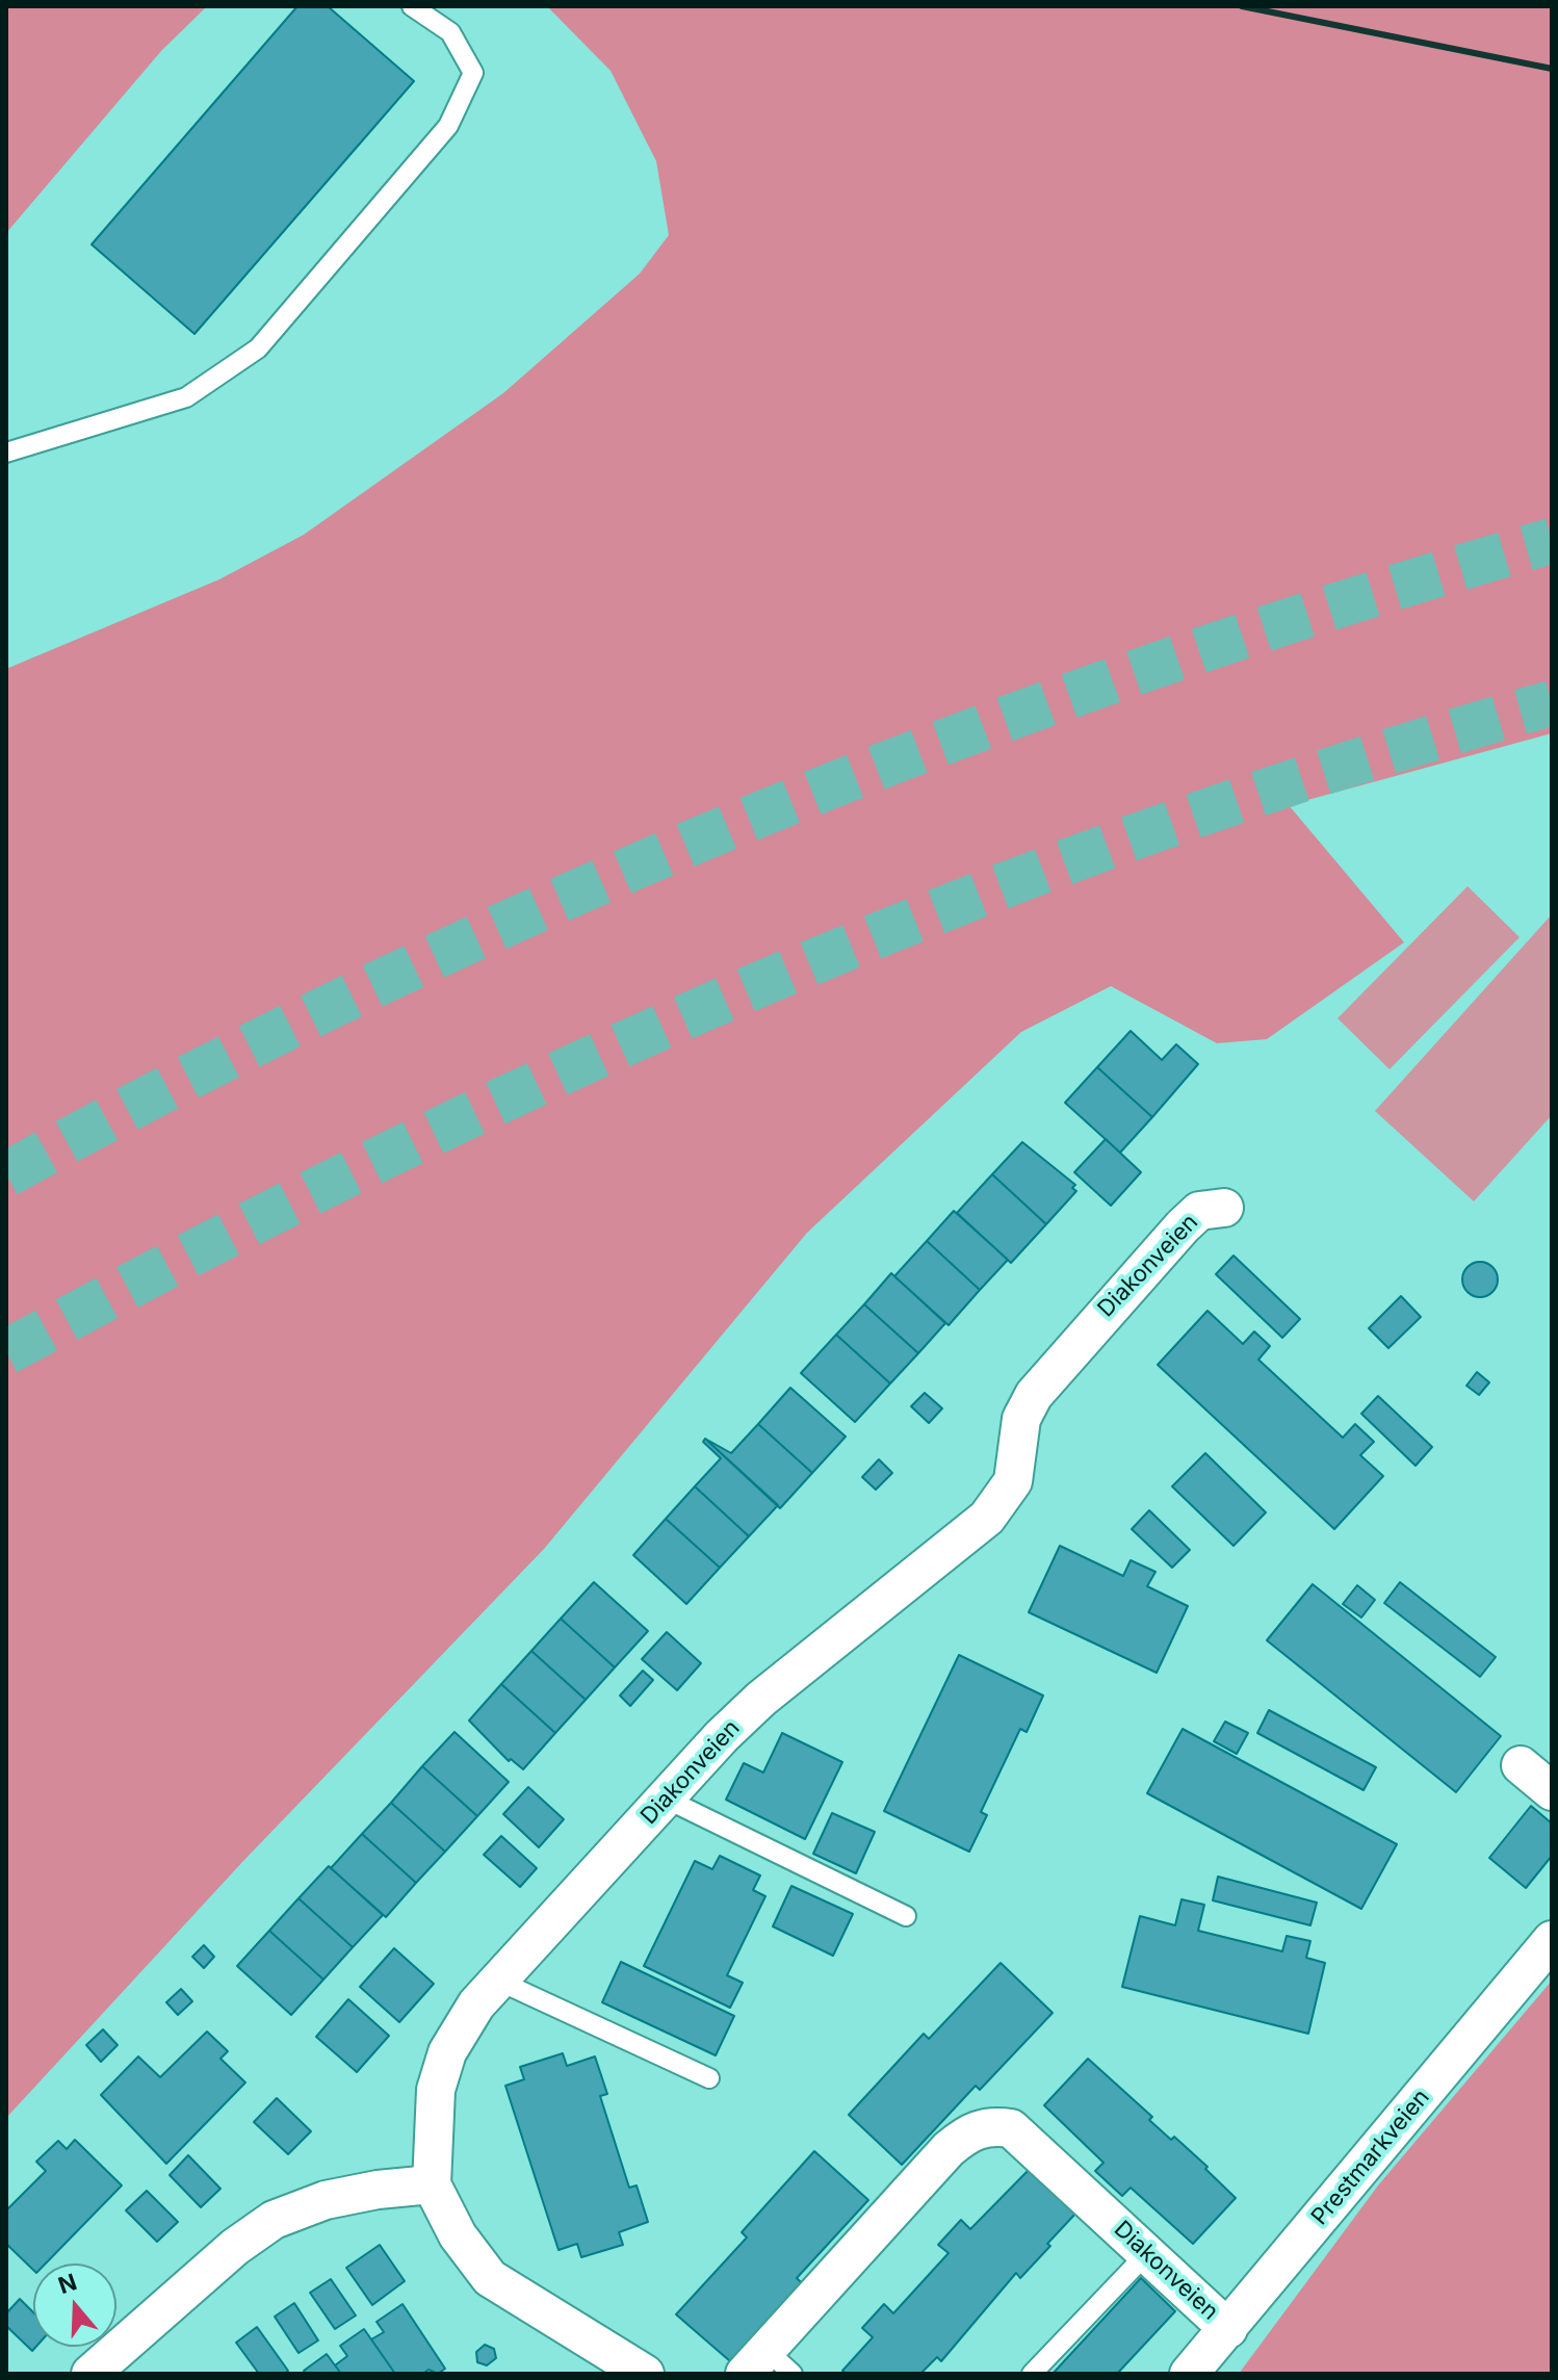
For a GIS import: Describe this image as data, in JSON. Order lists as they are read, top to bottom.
{
  "streets": {
    "street": ["Diakonveien", "Prestmarkveien"]
  },
  "crossings": [
    ["Diakonveien", "Prestmarkveien"]
  ],
  "north": "top"
}
